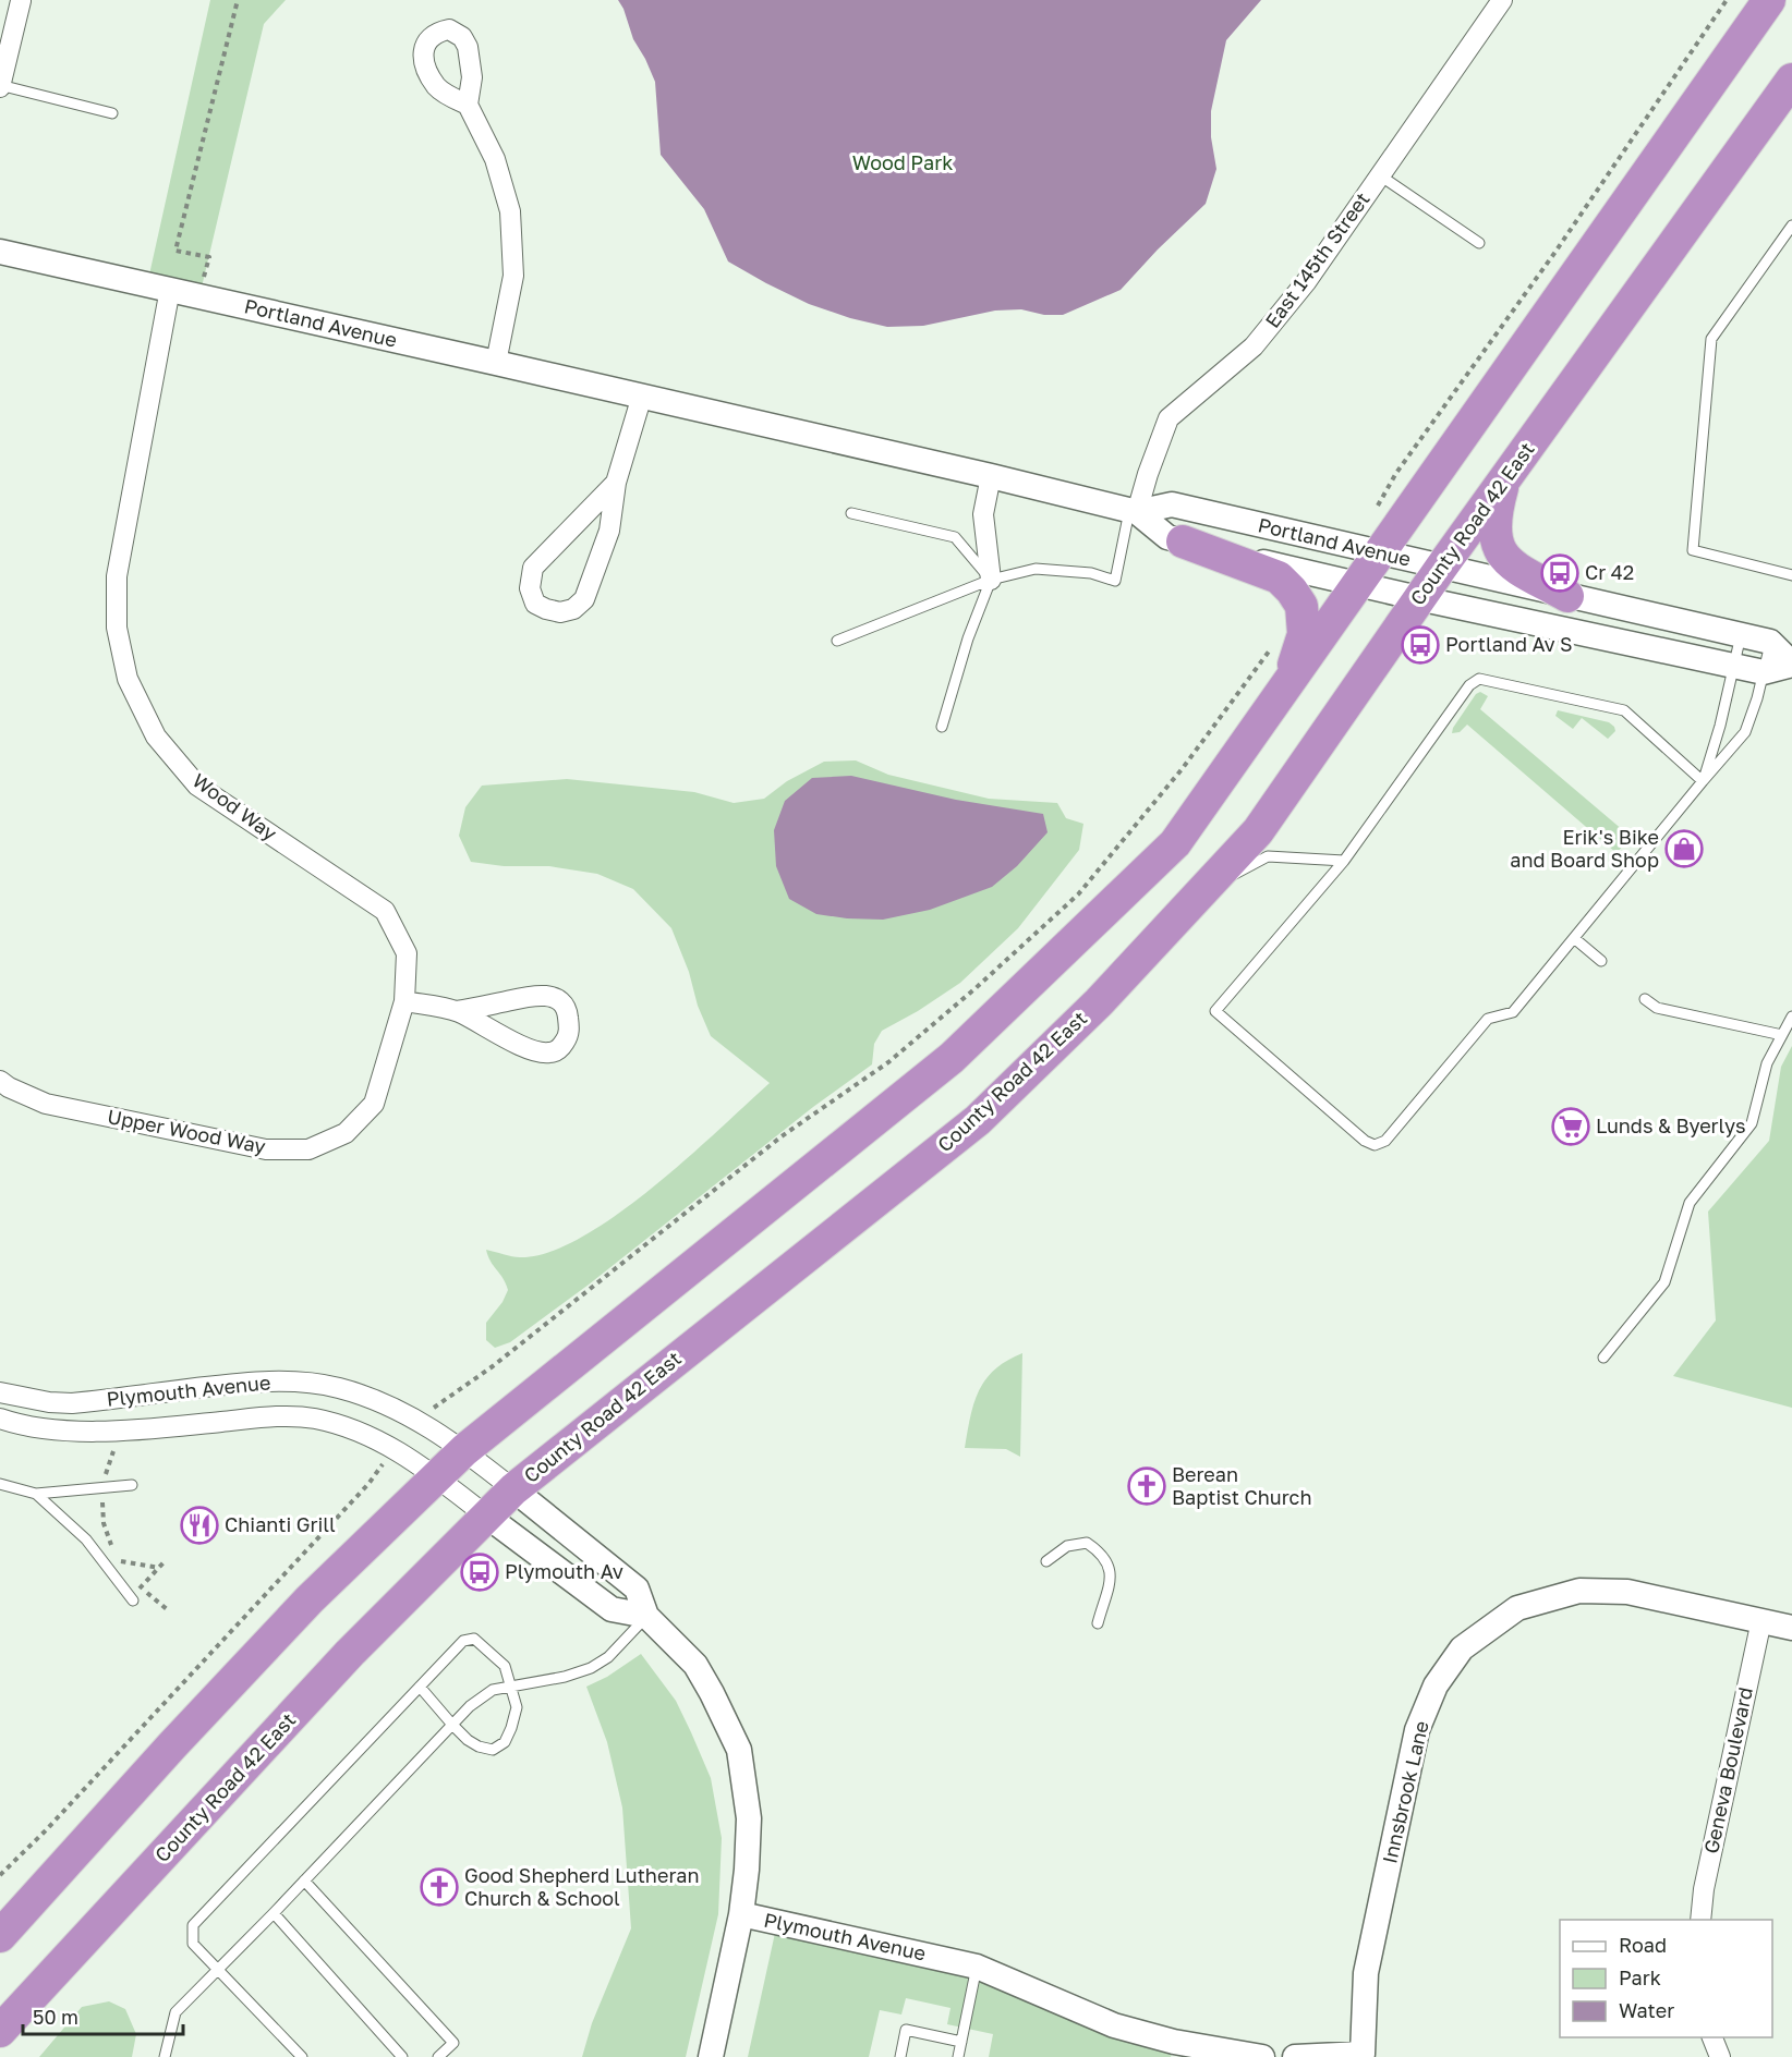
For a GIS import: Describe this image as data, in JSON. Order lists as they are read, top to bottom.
{
  "streets": {
    "highway": ["County Road 42 East"],
    "street": [
      "East 145th Street",
      "Portland Avenue",
      "Wood Way",
      "Upper Wood Way",
      "Plymouth Avenue",
      "Geneva Boulevard",
      "Innsbrook Lane"
    ]
  },
  "crossings": [
    ["East 145th Street", "Portland Avenue"],
    ["Portland Avenue", "County Road 42 East"],
    ["Portland Avenue", "Wood Way"],
    ["County Road 42 East", "Plymouth Avenue"],
    ["Wood Way", "Upper Wood Way"],
    ["Geneva Boulevard", "Innsbrook Lane"]
  ],
  "parks": ["Wood Park"],
  "places": {
    "bus stop": ["Cr 42", "Portland Av S", "Plymouth Av"],
    "shop": ["Erik's Bike and Board Shop"],
    "supermarket": ["Lunds & Byerlys"],
    "church": ["Berean Baptist Church", "Good Shepherd Lutheran Church & School"],
    "restaurant": ["Chianti Grill"]
  },
  "legend": ["Road", "Park", "Water"],
  "scale_bar": "50 m"
}
